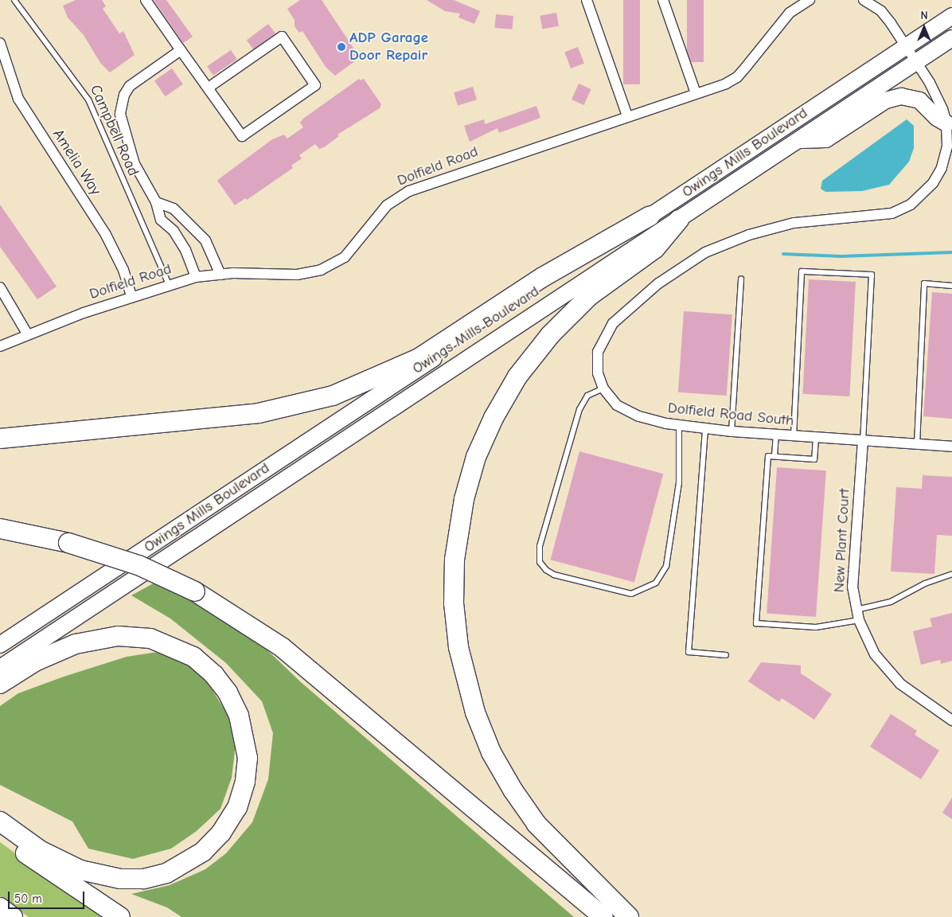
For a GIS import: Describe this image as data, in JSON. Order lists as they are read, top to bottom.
{
  "streets": {
    "main road": ["Owings Mills Boulevard"],
    "street": [
      "Amelia Way",
      "Dolfield Road",
      "Dolfield Road South",
      "New Plant Court"
    ],
    "lane": ["Campbell Road"]
  },
  "crossings": [
    ["Campbell Road", "Dolfield Road"],
    ["Owings Mills Boulevard", "Dolfield Road South"],
    ["Amelia Way", "Dolfield Road"],
    ["Dolfield Road South", "New Plant Court"]
  ],
  "places": ["ADP Garage Door Repair"],
  "scale_bar": "50 m",
  "north": "top"
}
